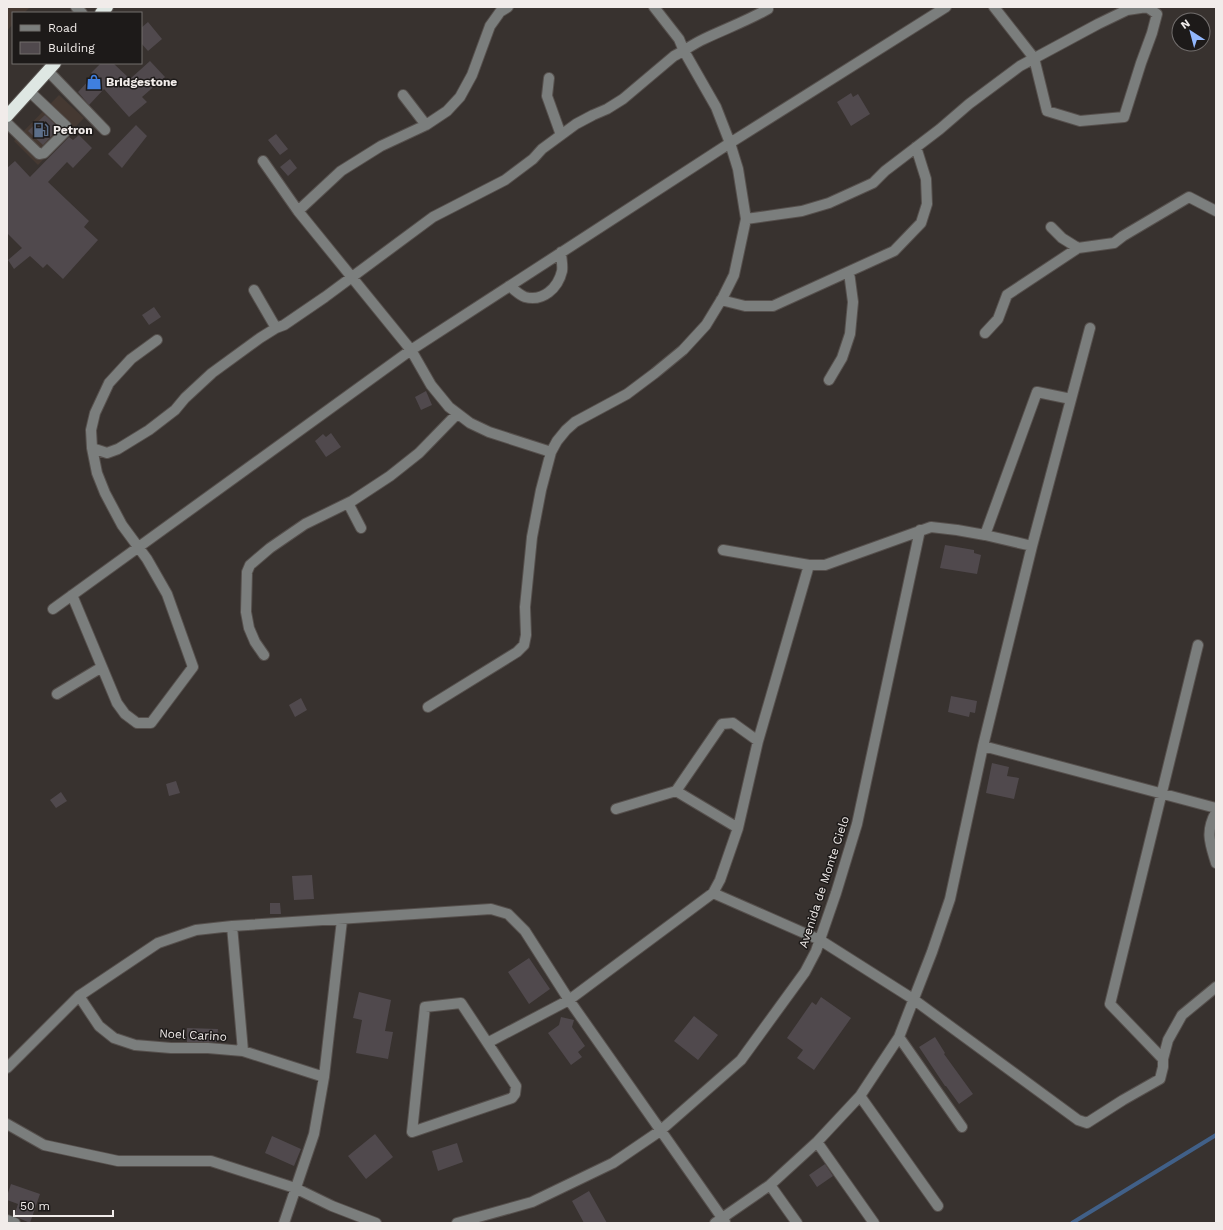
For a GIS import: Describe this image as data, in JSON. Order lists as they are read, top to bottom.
{
  "streets": {
    "street": ["Avenida de Monte Cielo", "Noel Carino"]
  },
  "places": {
    "shop": ["Bridgestone"],
    "fuel station": ["Petron"]
  },
  "legend": ["Road", "Building"],
  "scale_bar": "50 m",
  "north": "top left"
}
